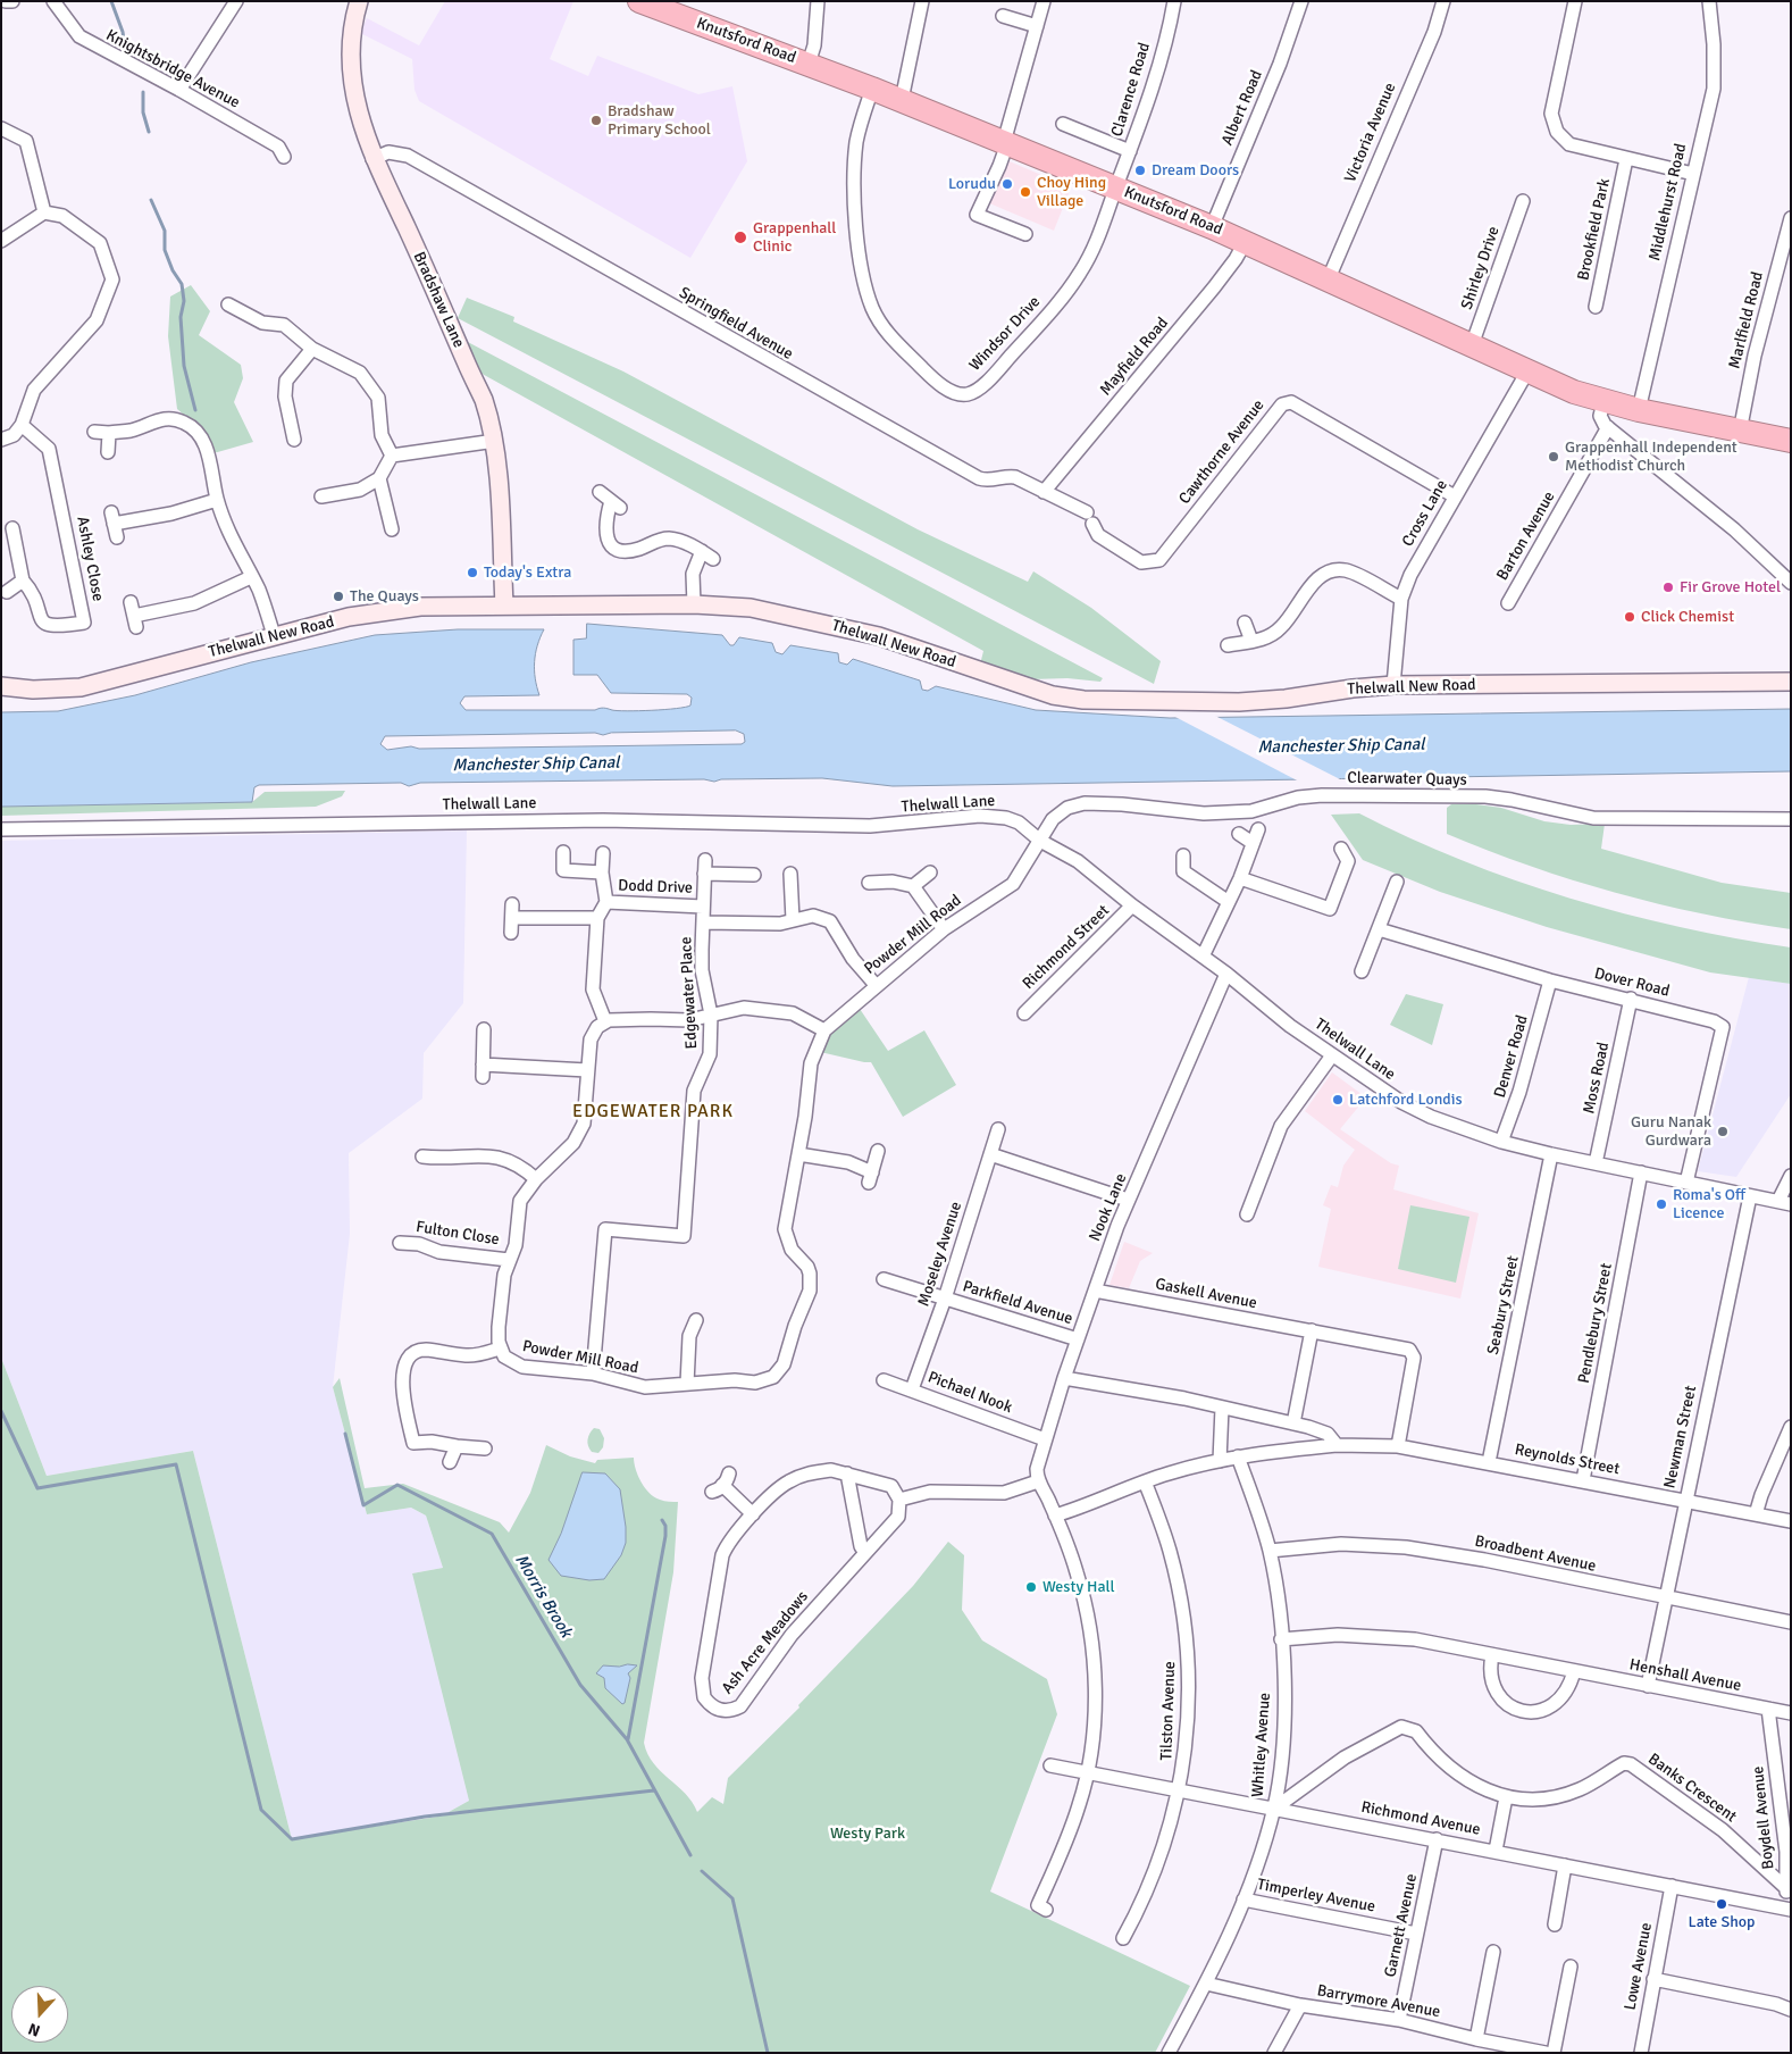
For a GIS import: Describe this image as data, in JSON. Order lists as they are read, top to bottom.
{
  "streets": {
    "highway": ["Knutsford Road"],
    "main road": ["Bradshaw Lane", "Thelwall New Road"],
    "street": [
      "Knightsbridge Avenue",
      "Clarence Road",
      "Albert Road",
      "Victoria Avenue",
      "Middlehurst Road",
      "Brookfield Park",
      "Shirley Drive",
      "Marlfield Road",
      "Springfield Avenue",
      "Windsor Drive",
      "Mayfield Road",
      "Cawthorne Avenue",
      "Cross Lane",
      "Barton Avenue",
      "Ashley Close",
      "Clearwater Quays",
      "Thelwall Lane",
      "Dodd Drive",
      "Powder Mill Road",
      "Richmond Street",
      "Dover Road",
      "Edgewater Place",
      "Denver Road",
      "Moss Road",
      "Nook Lane",
      "Fulton Close",
      "Moseley Avenue",
      "Gaskell Avenue",
      "Parkfield Avenue",
      "Seabury Street",
      "Pendlebury Street",
      "Pichael Nook",
      "Newman Street",
      "Reynolds Street",
      "Broadbent Avenue",
      "Ash Acre Meadows",
      "Henshall Avenue",
      "Tilston Avenue",
      "Whitley Avenue",
      "Banks Crescent",
      "Boydell Avenue",
      "Richmond Avenue",
      "Timperley Avenue",
      "Garnett Avenue",
      "Lowe Avenue",
      "Barrymore Avenue"
    ]
  },
  "crossings": [
    ["Knutsford Road", "Clarence Road"],
    ["Knutsford Road", "Albert Road"],
    ["Knutsford Road", "Victoria Avenue"],
    ["Knutsford Road", "Middlehurst Road"],
    ["Knutsford Road", "Shirley Drive"],
    ["Knutsford Road", "Marlfield Road"],
    ["Knutsford Road", "Windsor Drive"],
    ["Knutsford Road", "Mayfield Road"],
    ["Knutsford Road", "Cross Lane"],
    ["Clarence Road", "Windsor Drive"],
    ["Bradshaw Lane", "Springfield Avenue"],
    ["Bradshaw Lane", "Thelwall New Road"],
    ["Springfield Avenue", "Mayfield Road"],
    ["Springfield Avenue", "Cawthorne Avenue"],
    ["Cawthorne Avenue", "Cross Lane"],
    ["Cross Lane", "Thelwall New Road"],
    ["Clearwater Quays", "Thelwall Lane"],
    ["Clearwater Quays", "Powder Mill Road"],
    ["Thelwall Lane", "Powder Mill Road"],
    ["Thelwall Lane", "Richmond Street"],
    ["Thelwall Lane", "Dover Road"],
    ["Thelwall Lane", "Denver Road"],
    ["Thelwall Lane", "Moss Road"],
    ["Thelwall Lane", "Nook Lane"],
    ["Thelwall Lane", "Seabury Street"],
    ["Thelwall Lane", "Pendlebury Street"],
    ["Thelwall Lane", "Newman Street"],
    ["Dodd Drive", "Edgewater Place"],
    ["Powder Mill Road", "Edgewater Place"],
    ["Powder Mill Road", "Fulton Close"],
    ["Dover Road", "Denver Road"],
    ["Dover Road", "Moss Road"],
    ["Nook Lane", "Gaskell Avenue"],
    ["Nook Lane", "Parkfield Avenue"],
    ["Nook Lane", "Pichael Nook"],
    ["Moseley Avenue", "Parkfield Avenue"],
    ["Moseley Avenue", "Pichael Nook"],
    ["Gaskell Avenue", "Reynolds Street"],
    ["Seabury Street", "Reynolds Street"],
    ["Pendlebury Street", "Reynolds Street"],
    ["Newman Street", "Reynolds Street"],
    ["Newman Street", "Broadbent Avenue"],
    ["Newman Street", "Henshall Avenue"],
    ["Reynolds Street", "Tilston Avenue"],
    ["Reynolds Street", "Whitley Avenue"],
    ["Broadbent Avenue", "Whitley Avenue"],
    ["Henshall Avenue", "Whitley Avenue"],
    ["Henshall Avenue", "Boydell Avenue"],
    ["Tilston Avenue", "Richmond Avenue"],
    ["Whitley Avenue", "Banks Crescent"],
    ["Whitley Avenue", "Richmond Avenue"],
    ["Whitley Avenue", "Timperley Avenue"],
    ["Whitley Avenue", "Barrymore Avenue"],
    ["Banks Crescent", "Boydell Avenue"],
    ["Banks Crescent", "Richmond Avenue"],
    ["Boydell Avenue", "Richmond Avenue"],
    ["Richmond Avenue", "Garnett Avenue"],
    ["Richmond Avenue", "Lowe Avenue"],
    ["Timperley Avenue", "Garnett Avenue"],
    ["Garnett Avenue", "Barrymore Avenue"]
  ],
  "districts": ["EDGEWATER PARK"],
  "water": ["Manchester Ship Canal", "Morris Brook"],
  "parks": ["Westy Park"],
  "places": [
    "Bradshaw Primary School",
    "Dream Doors",
    "Lorudu",
    "Choy Hing Village",
    "Grappenhall Clinic",
    "Grappenhall Independent Methodist Church",
    "Today's Extra",
    "Fir Grove Hotel",
    "The Quays",
    "Click Chemist",
    "Latchford Londis",
    "Guru Nanak Gurdwara",
    "Roma's Off Licence",
    "Westy Hall",
    "Late Shop"
  ],
  "north": "bottom"
}
